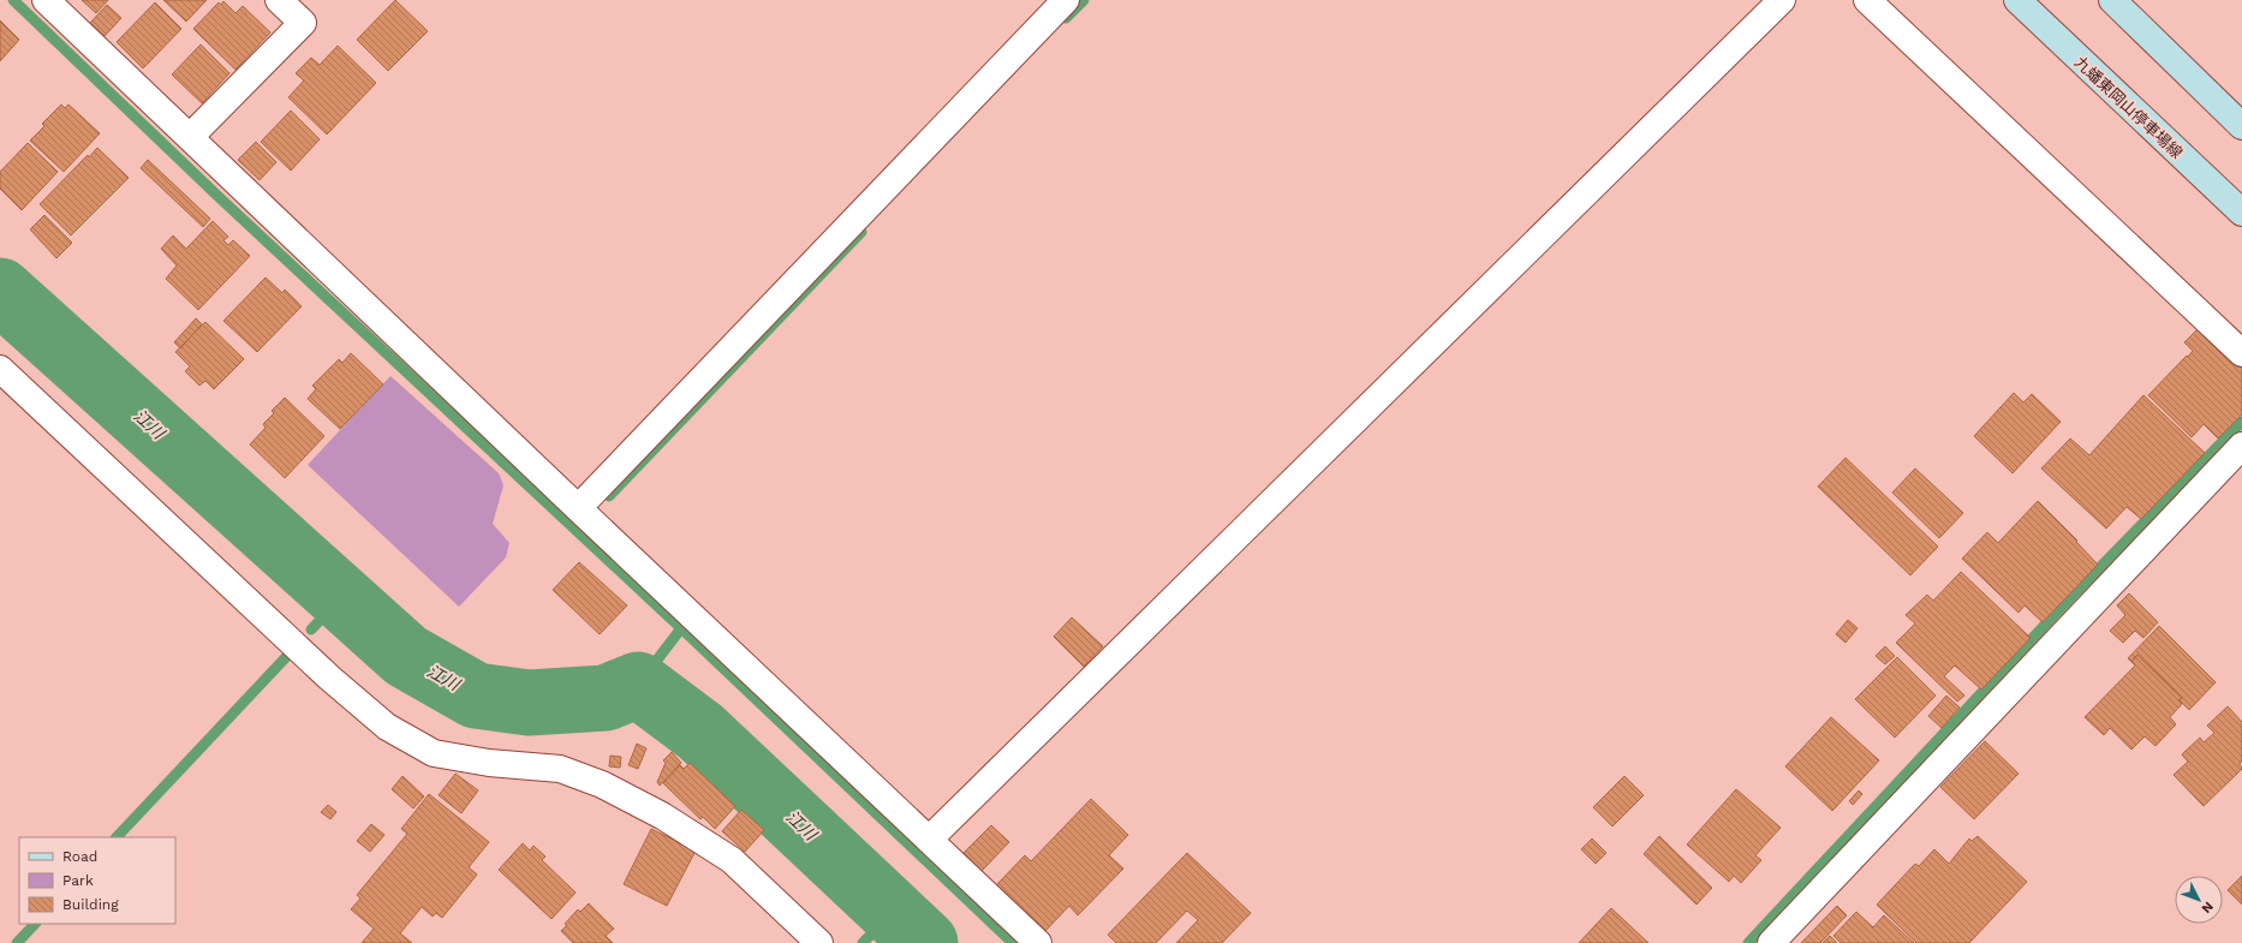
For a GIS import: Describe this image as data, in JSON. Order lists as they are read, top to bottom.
{
  "streets": {
    "main road": ["九蟠東岡山停車場線"]
  },
  "water": ["江川"],
  "legend": ["Road", "Park", "Building"],
  "north": "bottom right"
}
